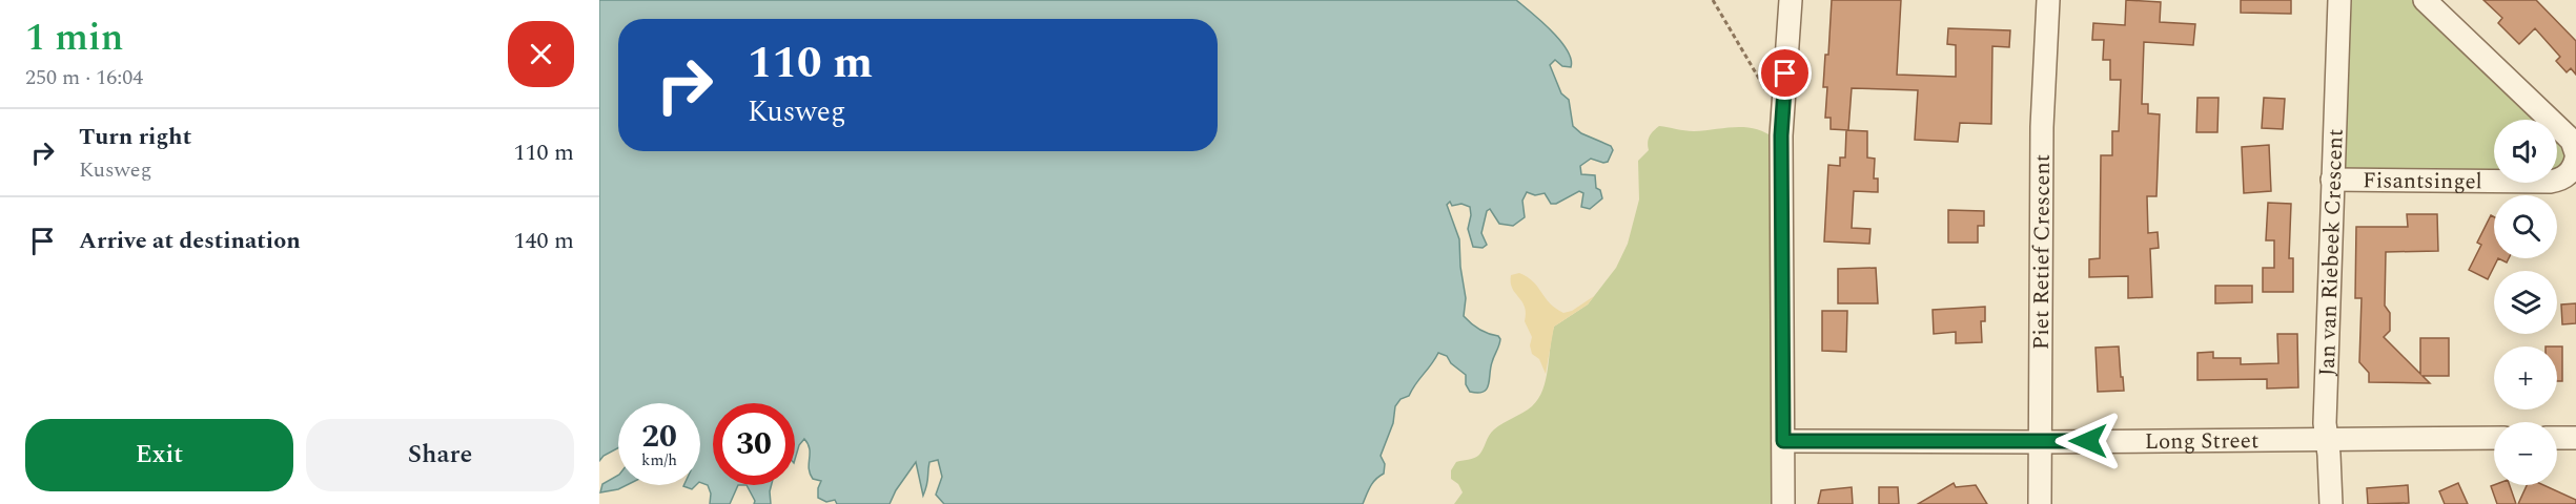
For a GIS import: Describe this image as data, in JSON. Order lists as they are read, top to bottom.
{
  "streets": {
    "street": [
      "Fisantsingel",
      "Piet Retief Crescent",
      "Jan van Riebeek Crescent",
      "Long Street"
    ]
  },
  "crossings": [
    ["Fisantsingel", "Jan van Riebeek Crescent"],
    ["Piet Retief Crescent", "Long Street"],
    ["Jan van Riebeek Crescent", "Long Street"]
  ],
  "page": {
    "heading": ["1 min", "250 m · 16:04"],
    "turn": ["110 m", "Kusweg"],
    "list": [
      {
        "name": "Turn right",
        "note": "Kusweg",
        "value": "110 m"
      },
      {
        "name": "Arrive at destination",
        "value": "140 m"
      }
    ],
    "map_buttons": ["+", "−"],
    "speed": "20 km/h",
    "limit": "30",
    "buttons": ["Exit", "Share"]
  }
}
